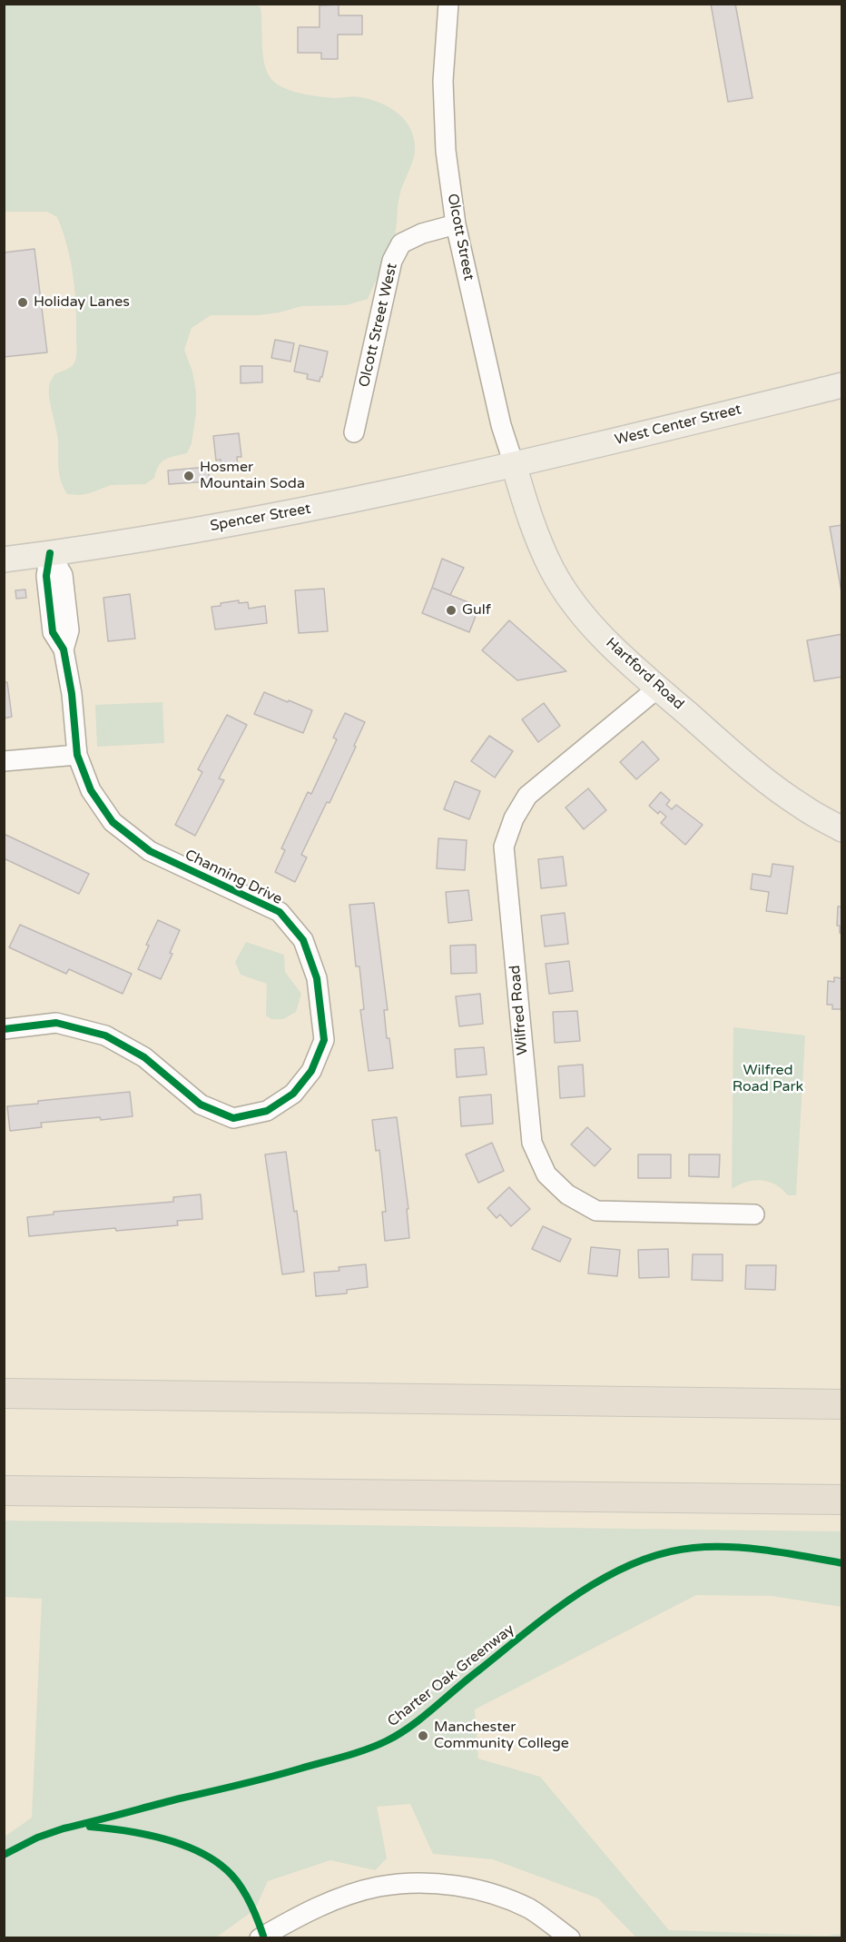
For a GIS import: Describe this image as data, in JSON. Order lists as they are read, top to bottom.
{
  "streets": {
    "main road": ["West Center Street", "Spencer Street", "Hartford Road"],
    "street": [
      "Olcott Street",
      "Olcott Street West",
      "Channing Drive",
      "Wilfred Road"
    ],
    "cycle path": ["Charter Oak Greenway"]
  },
  "crossings": [
    ["Olcott Street", "Olcott Street West"],
    ["Olcott Street", "West Center Street"],
    ["Olcott Street", "Spencer Street"],
    ["Olcott Street", "Hartford Road"],
    ["West Center Street", "Spencer Street"],
    ["West Center Street", "Hartford Road"],
    ["Spencer Street", "Hartford Road"],
    ["Spencer Street", "Channing Drive"],
    ["Hartford Road", "Wilfred Road"]
  ],
  "parks": ["Wilfred Road Park"],
  "places": [
    "Holiday Lanes",
    "Hosmer Mountain Soda",
    "Gulf",
    "Manchester Community College"
  ]
}
